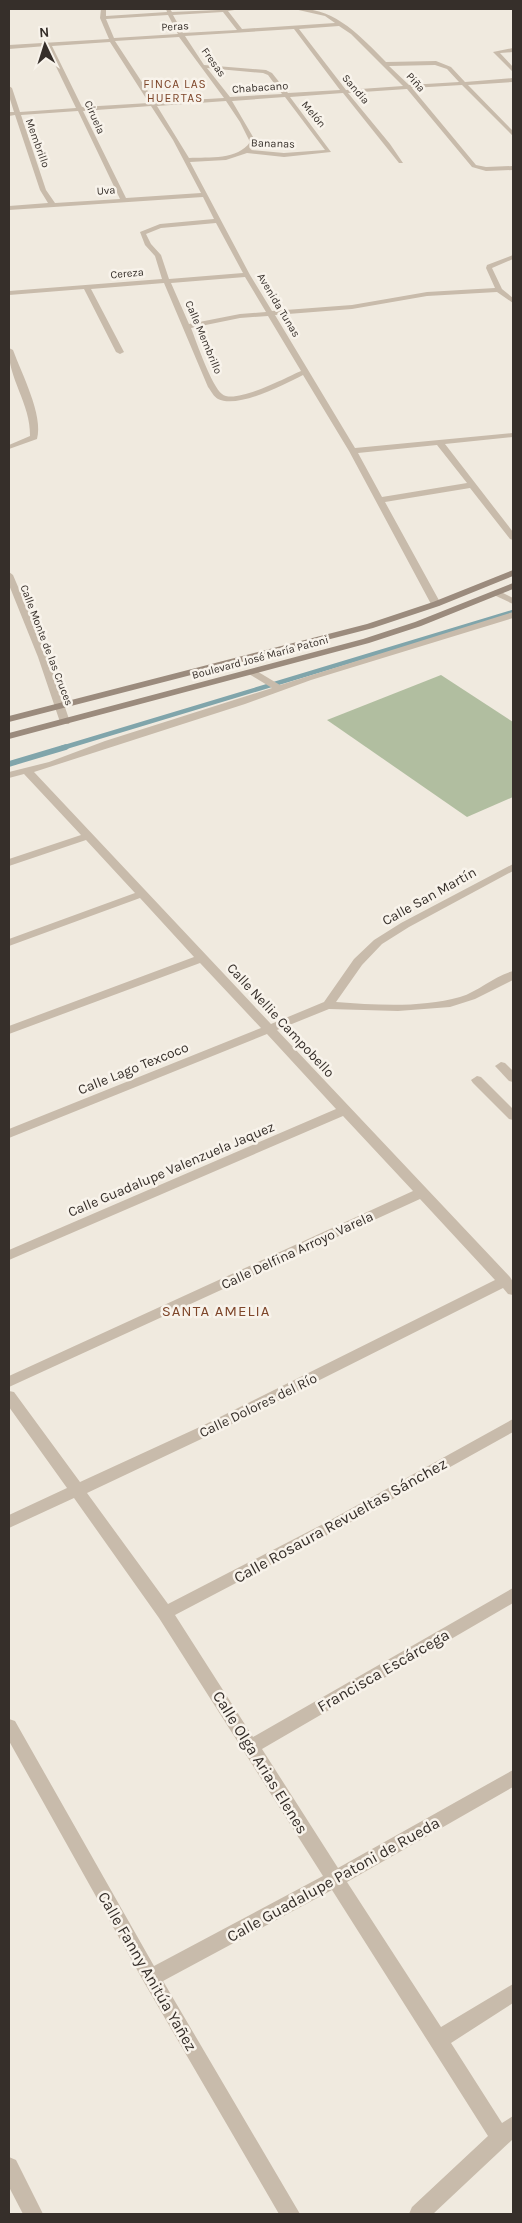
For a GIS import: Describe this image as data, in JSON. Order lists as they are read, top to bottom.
{
  "streets": {
    "main road": ["Boulevard José María Patoni"],
    "street": [
      "Peras",
      "Fresas",
      "Piña",
      "Chabacano",
      "Sandia",
      "Melón",
      "Ciruela",
      "Membrillo",
      "Bananas",
      "Uva",
      "Cereza",
      "Avenida Tunas",
      "Calle Membrillo",
      "Calle Monte de las Cruces",
      "Calle San Martín",
      "Calle Nellie Campobello",
      "Calle Lago Texcoco",
      "Calle Guadalupe Valenzuela Jaquez",
      "Calle Delfina Arroyo Varela",
      "Calle Dolores del Río",
      "Calle Rosaura Revueltas Sánchez",
      "Francisca Escárcega",
      "Calle Olga Arias Elenes",
      "Calle Guadalupe Patoni de Rueda",
      "Calle Fanny Anitúa Yañez"
    ]
  },
  "crossings": [
    ["Peras", "Fresas"],
    ["Peras", "Piña"],
    ["Peras", "Sandia"],
    ["Peras", "Ciruela"],
    ["Peras", "Avenida Tunas"],
    ["Fresas", "Chabacano"],
    ["Fresas", "Melón"],
    ["Fresas", "Bananas"],
    ["Piña", "Chabacano"],
    ["Chabacano", "Sandia"],
    ["Chabacano", "Melón"],
    ["Chabacano", "Ciruela"],
    ["Chabacano", "Membrillo"],
    ["Chabacano", "Avenida Tunas"],
    ["Melón", "Bananas"],
    ["Ciruela", "Uva"],
    ["Membrillo", "Uva"],
    ["Bananas", "Avenida Tunas"],
    ["Uva", "Avenida Tunas"],
    ["Cereza", "Avenida Tunas"],
    ["Cereza", "Calle Membrillo"],
    ["Avenida Tunas", "Calle Membrillo"],
    ["Avenida Tunas", "Boulevard José María Patoni"],
    ["Calle Monte de las Cruces", "Boulevard José María Patoni"],
    ["Calle San Martín", "Calle Lago Texcoco"],
    ["Calle Nellie Campobello", "Calle Lago Texcoco"],
    ["Calle Nellie Campobello", "Calle Guadalupe Valenzuela Jaquez"],
    ["Calle Nellie Campobello", "Calle Delfina Arroyo Varela"],
    ["Calle Nellie Campobello", "Calle Dolores del Río"],
    ["Calle Dolores del Río", "Calle Olga Arias Elenes"],
    ["Calle Rosaura Revueltas Sánchez", "Calle Olga Arias Elenes"],
    ["Francisca Escárcega", "Calle Olga Arias Elenes"],
    ["Calle Olga Arias Elenes", "Calle Guadalupe Patoni de Rueda"],
    ["Calle Guadalupe Patoni de Rueda", "Calle Fanny Anitúa Yañez"]
  ],
  "districts": ["FINCA LAS HUERTAS", "SANTA AMELIA"],
  "north": "top"
}
